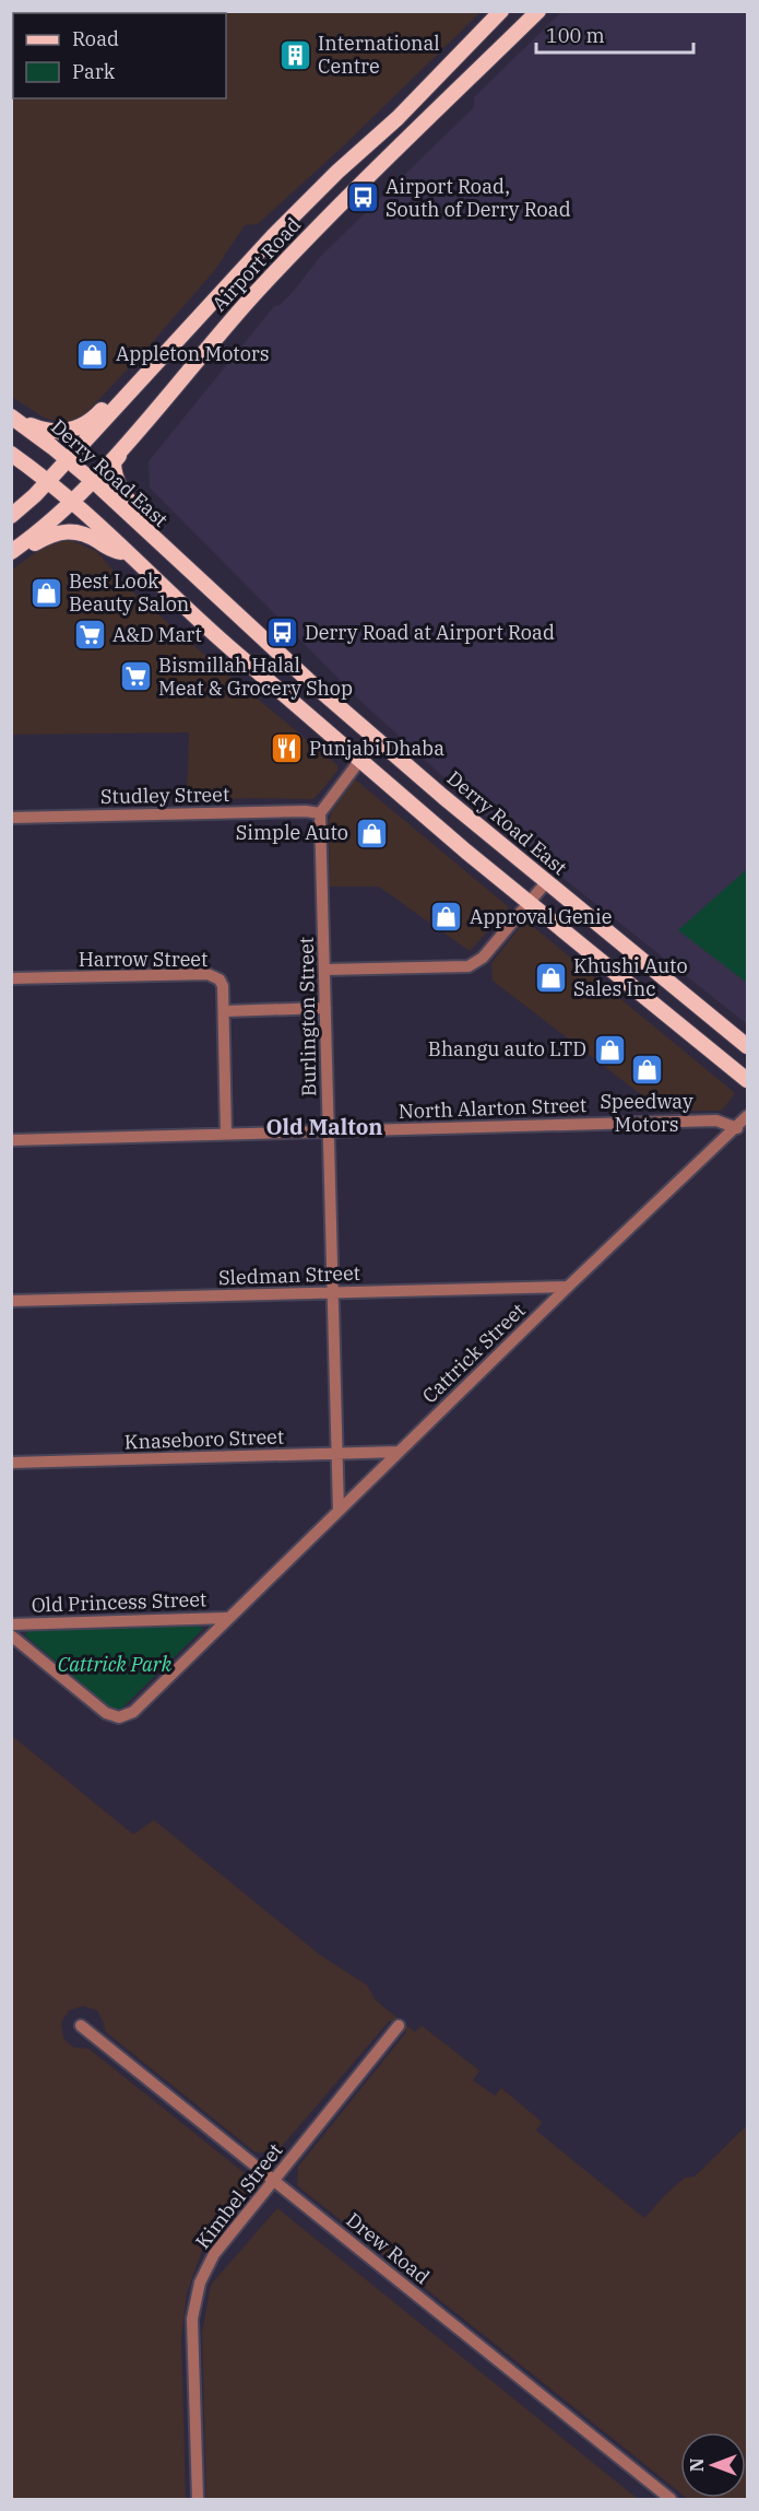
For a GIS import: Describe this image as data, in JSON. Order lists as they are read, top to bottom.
{
  "streets": {
    "main road": ["Airport Road", "Derry Road East"],
    "street": [
      "Studley Street",
      "Harrow Street",
      "Burlington Street",
      "North Alarton Street",
      "Sledman Street",
      "Cattrick Street",
      "Knaseboro Street",
      "Old Princess Street",
      "Kimbel Street",
      "Drew Road"
    ]
  },
  "crossings": [
    ["Airport Road", "Derry Road East"],
    ["Studley Street", "Burlington Street"],
    ["Burlington Street", "North Alarton Street"],
    ["Burlington Street", "Sledman Street"],
    ["Burlington Street", "Cattrick Street"],
    ["Burlington Street", "Knaseboro Street"],
    ["North Alarton Street", "Cattrick Street"],
    ["Sledman Street", "Cattrick Street"],
    ["Cattrick Street", "Knaseboro Street"],
    ["Cattrick Street", "Old Princess Street"],
    ["Kimbel Street", "Drew Road"]
  ],
  "districts": ["Old Malton"],
  "parks": ["Cattrick Park"],
  "places": {
    "building": ["International Centre"],
    "bus stop": ["Airport Road, South of Derry Road", "Derry Road at Airport Road"],
    "shop": [
      "Appleton Motors",
      "Best Look Beauty Salon",
      "Simple Auto",
      "Approval Genie",
      "Khushi Auto Sales Inc",
      "Bhangu auto LTD",
      "Speedway Motors"
    ],
    "supermarket": ["A&D Mart", "Bismillah Halal Meat & Grocery Shop"],
    "restaurant": ["Punjabi Dhaba"]
  },
  "legend": ["Road", "Park"],
  "scale_bar": "100 m",
  "north": "left"
}
